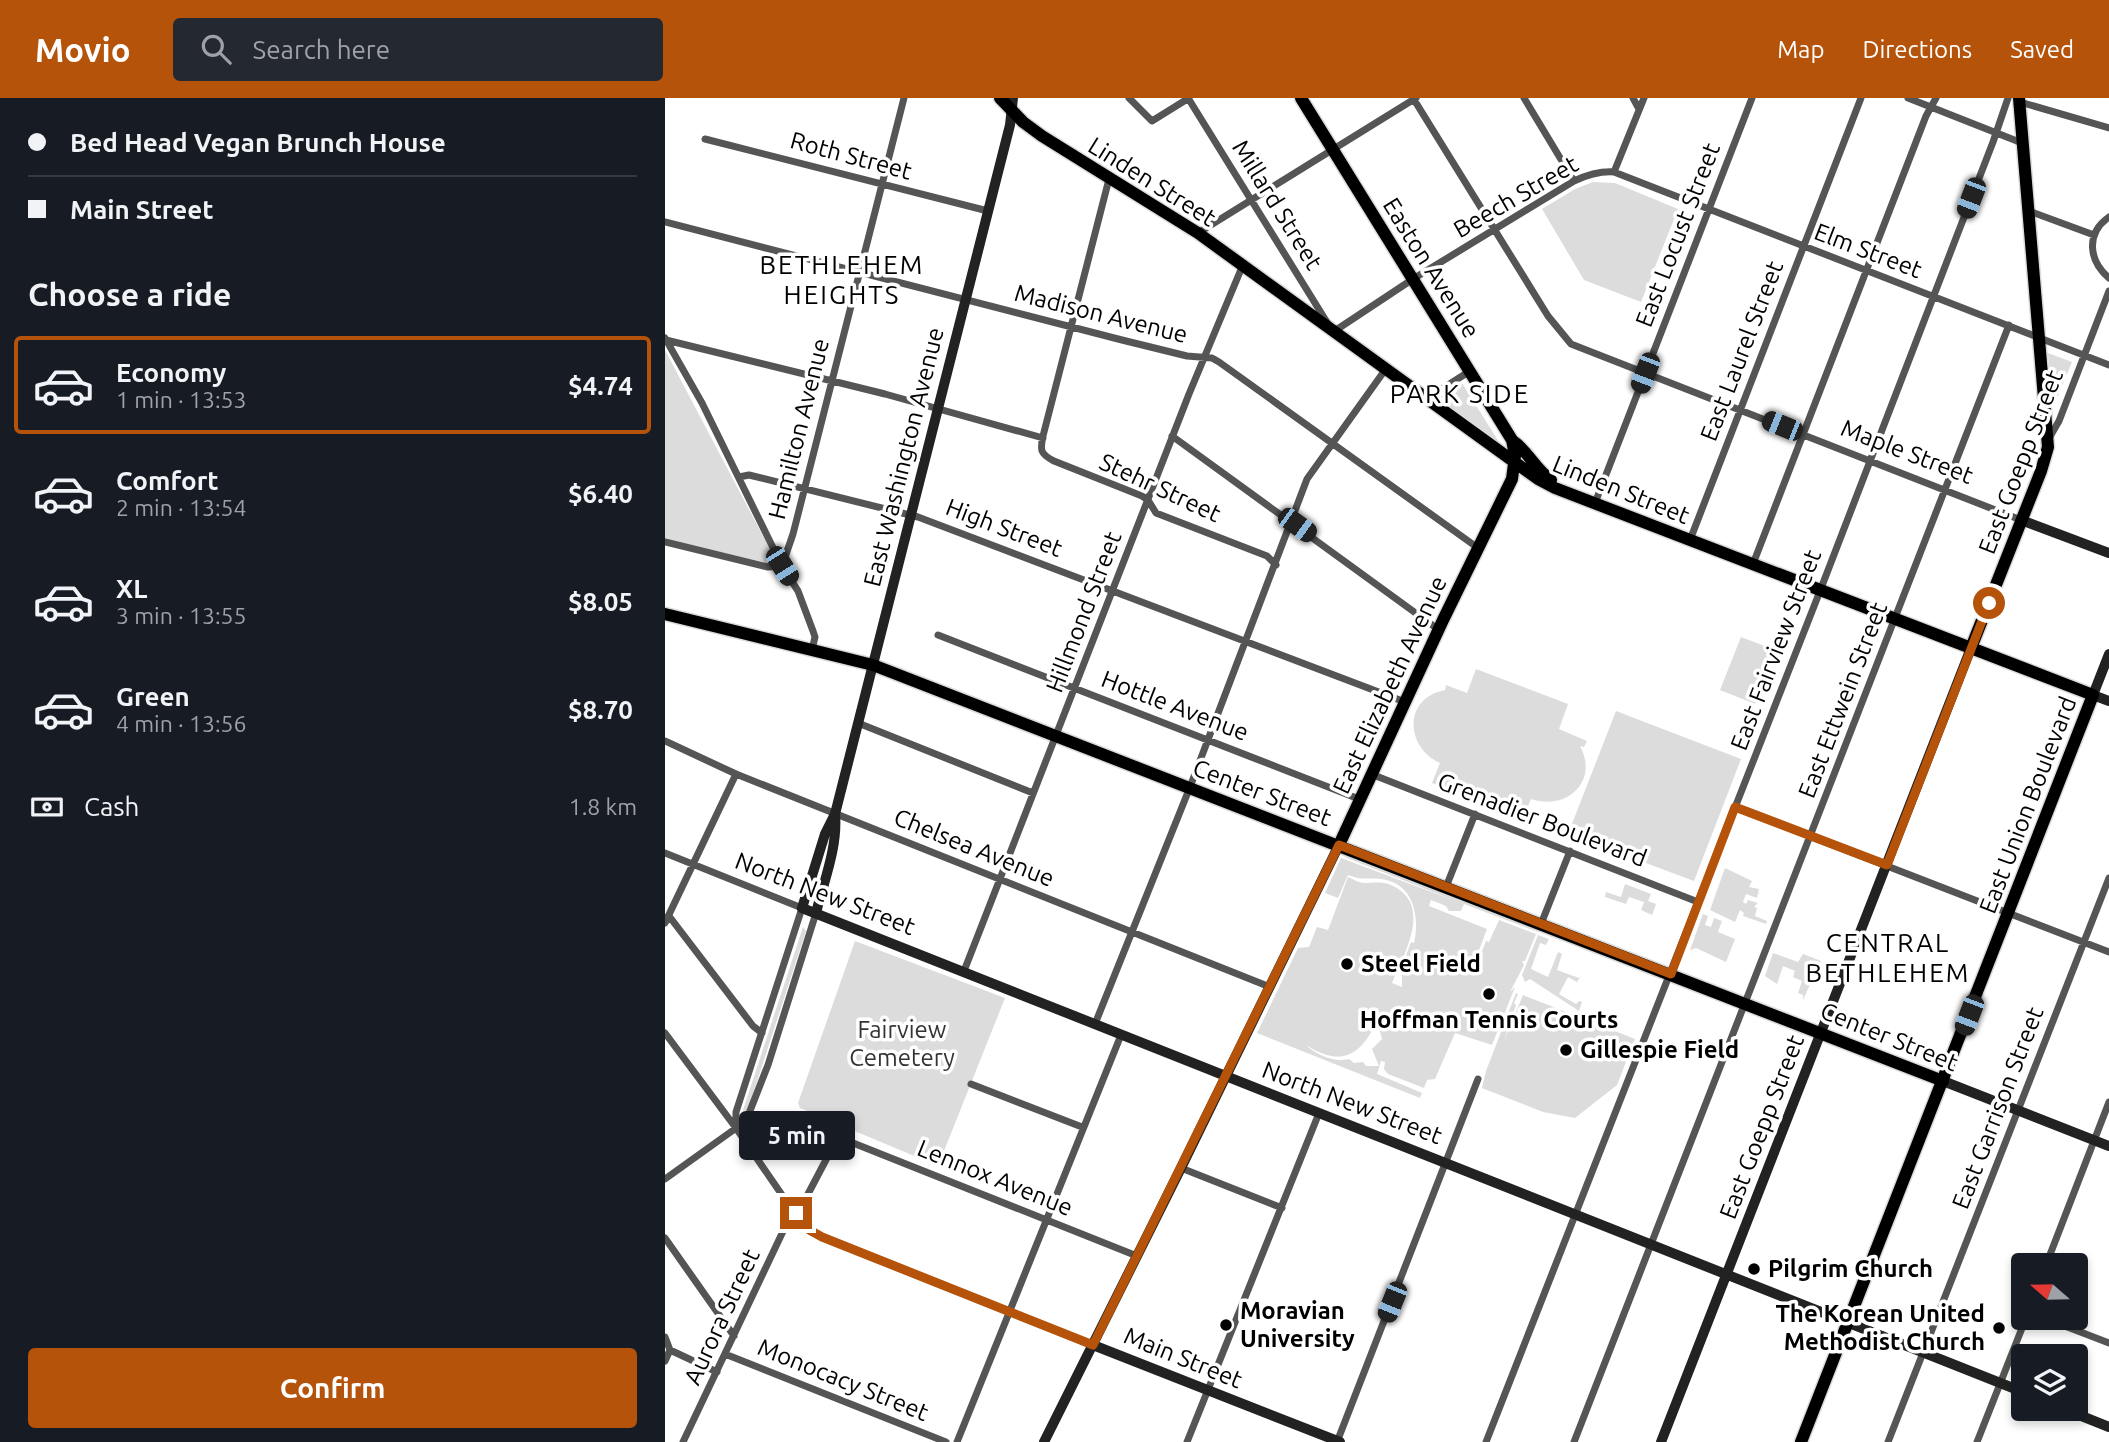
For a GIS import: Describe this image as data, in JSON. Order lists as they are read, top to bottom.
{
  "streets": {
    "main road": [
      "Linden Street",
      "Easton Avenue",
      "East Goepp Street",
      "East Elizabeth Avenue",
      "Center Street",
      "East Union Boulevard"
    ],
    "street": [
      "Roth Street",
      "Beech Street",
      "Millard Street",
      "East Locust Street",
      "Elm Street",
      "Madison Avenue",
      "East Laurel Street",
      "Hamilton Avenue",
      "Maple Street",
      "East Washington Avenue",
      "Stehr Street",
      "High Street",
      "Hillmond Street",
      "East Fairview Street",
      "East Ettwein Street",
      "Hottle Avenue",
      "Grenadier Boulevard",
      "Chelsea Avenue",
      "North New Street",
      "East Garrison Street",
      "Lennox Avenue",
      "Aurora Street",
      "Main Street",
      "Monocacy Street"
    ]
  },
  "crossings": [
    ["Roth Street", "Hamilton Avenue"],
    ["Roth Street", "East Washington Avenue"],
    ["Linden Street", "Beech Street"],
    ["Linden Street", "Millard Street"],
    ["Linden Street", "East Locust Street"],
    ["Linden Street", "Easton Avenue"],
    ["Linden Street", "East Laurel Street"],
    ["Linden Street", "East Washington Avenue"],
    ["Linden Street", "East Goepp Street"],
    ["Linden Street", "Hillmond Street"],
    ["Linden Street", "East Fairview Street"],
    ["Linden Street", "East Elizabeth Avenue"],
    ["Linden Street", "East Ettwein Street"],
    ["Linden Street", "East Union Boulevard"],
    ["Beech Street", "Millard Street"],
    ["Beech Street", "Elm Street"],
    ["Beech Street", "Easton Avenue"],
    ["Beech Street", "Maple Street"],
    ["East Locust Street", "Elm Street"],
    ["East Locust Street", "Maple Street"],
    ["Elm Street", "East Laurel Street"],
    ["Elm Street", "East Goepp Street"],
    ["Elm Street", "East Fairview Street"],
    ["Elm Street", "East Ettwein Street"],
    ["Easton Avenue", "East Elizabeth Avenue"],
    ["Madison Avenue", "Hamilton Avenue"],
    ["Madison Avenue", "East Washington Avenue"],
    ["Madison Avenue", "Hillmond Street"],
    ["Madison Avenue", "East Elizabeth Avenue"],
    ["East Laurel Street", "Maple Street"],
    ["Hamilton Avenue", "High Street"],
    ["Maple Street", "East Goepp Street"],
    ["Maple Street", "East Fairview Street"],
    ["Maple Street", "East Ettwein Street"],
    ["East Washington Avenue", "High Street"],
    ["East Washington Avenue", "Center Street"],
    ["East Washington Avenue", "Chelsea Avenue"],
    ["East Washington Avenue", "North New Street"],
    ["East Goepp Street", "Center Street"],
    ["East Goepp Street", "North New Street"],
    ["Stehr Street", "Hillmond Street"],
    ["High Street", "Hillmond Street"],
    ["High Street", "East Elizabeth Avenue"],
    ["Hillmond Street", "Hottle Avenue"],
    ["Hillmond Street", "Center Street"],
    ["Hillmond Street", "Chelsea Avenue"],
    ["Hillmond Street", "North New Street"],
    ["East Fairview Street", "Center Street"],
    ["East Fairview Street", "Grenadier Boulevard"],
    ["East Fairview Street", "North New Street"],
    ["East Elizabeth Avenue", "Hottle Avenue"],
    ["East Elizabeth Avenue", "Center Street"],
    ["East Elizabeth Avenue", "Grenadier Boulevard"],
    ["East Elizabeth Avenue", "Chelsea Avenue"],
    ["East Elizabeth Avenue", "North New Street"],
    ["East Elizabeth Avenue", "Lennox Avenue"],
    ["East Elizabeth Avenue", "Main Street"],
    ["East Ettwein Street", "Center Street"],
    ["East Ettwein Street", "North New Street"],
    ["Center Street", "East Union Boulevard"],
    ["Center Street", "East Garrison Street"],
    ["East Union Boulevard", "North New Street"],
    ["North New Street", "East Garrison Street"],
    ["Lennox Avenue", "Aurora Street"],
    ["Aurora Street", "Main Street"],
    ["Aurora Street", "Monocacy Street"]
  ],
  "districts": ["BETHLEHEM HEIGHTS", "PARK SIDE", "CENTRAL BETHLEHEM"],
  "parks": ["Fairview Cemetery"],
  "places": [
    "Steel Field",
    "Hoffman Tennis Courts",
    "Gillespie Field",
    "Pilgrim Church",
    "Moravian University",
    "The Korean United Methodist Church"
  ],
  "north": "left",
  "page": {
    "header": "Movio",
    "search": "Search here",
    "nav": ["Map", "Directions", "Saved"],
    "banner": ["Bed Head Vegan Brunch House", "Main Street"],
    "heading": "Choose a ride",
    "list": [
      {
        "name": "Economy",
        "note": "1 min · 13:53",
        "value": "$4.74"
      },
      {
        "name": "Comfort",
        "note": "2 min · 13:54",
        "value": "$6.40"
      },
      {
        "name": "XL",
        "note": "3 min · 13:55",
        "value": "$8.05"
      },
      {
        "name": "Green",
        "note": "4 min · 13:56",
        "value": "$8.70"
      }
    ],
    "pay": ["Cash", "1.8 km"],
    "bubble": "5 min",
    "buttons": "Confirm"
  }
}
